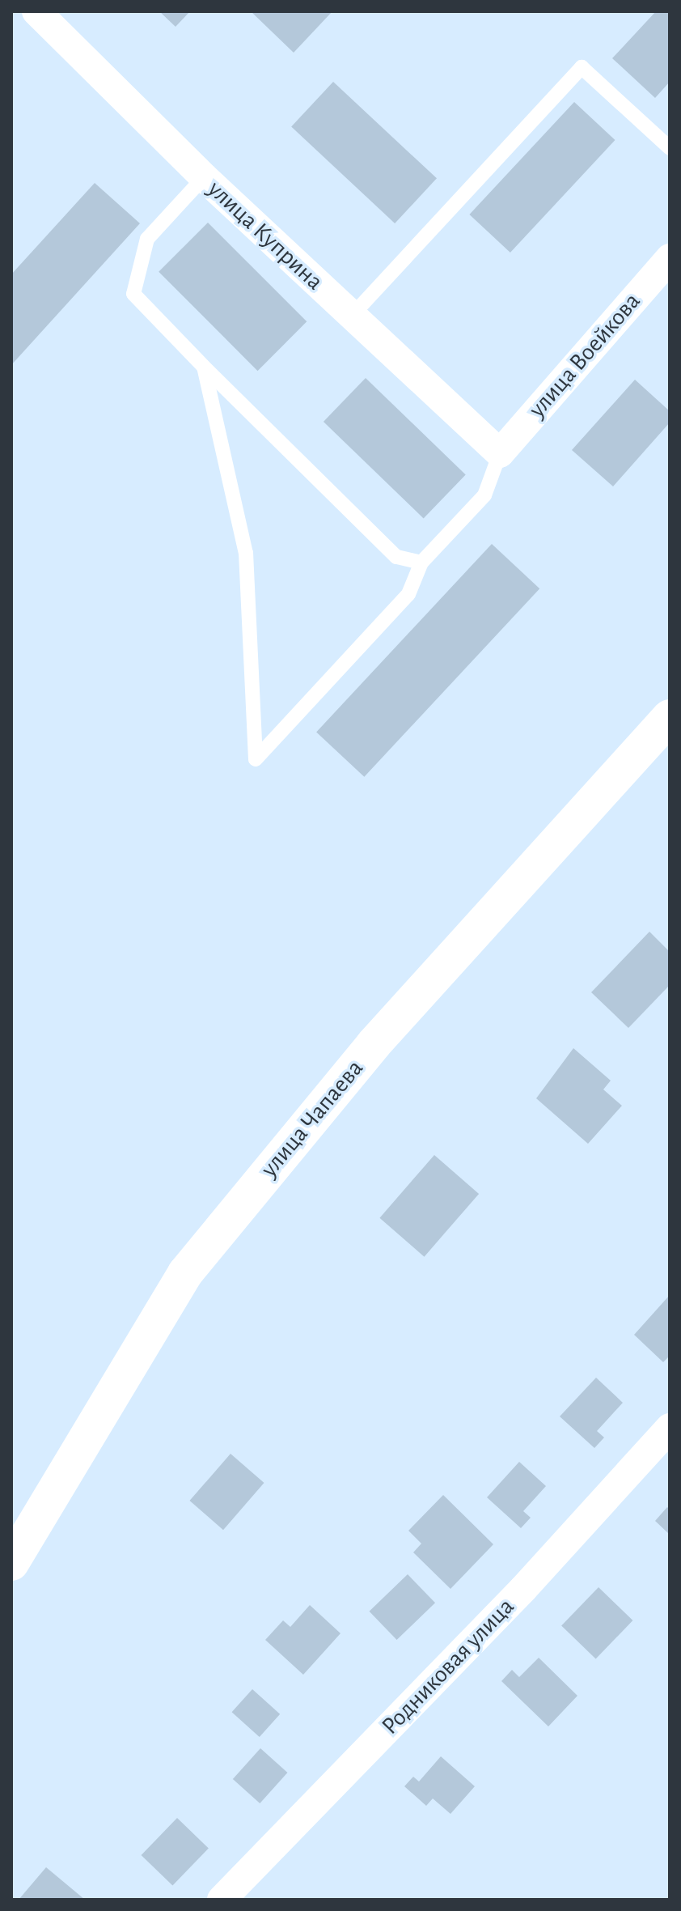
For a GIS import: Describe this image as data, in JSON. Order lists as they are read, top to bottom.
{
  "streets": {
    "street": [
      "улица Куприна",
      "улица Воейкова",
      "улица Чапаева",
      "Родниковая улица"
    ]
  },
  "crossings": [
    ["улица Куприна", "улица Воейкова"]
  ]
}
